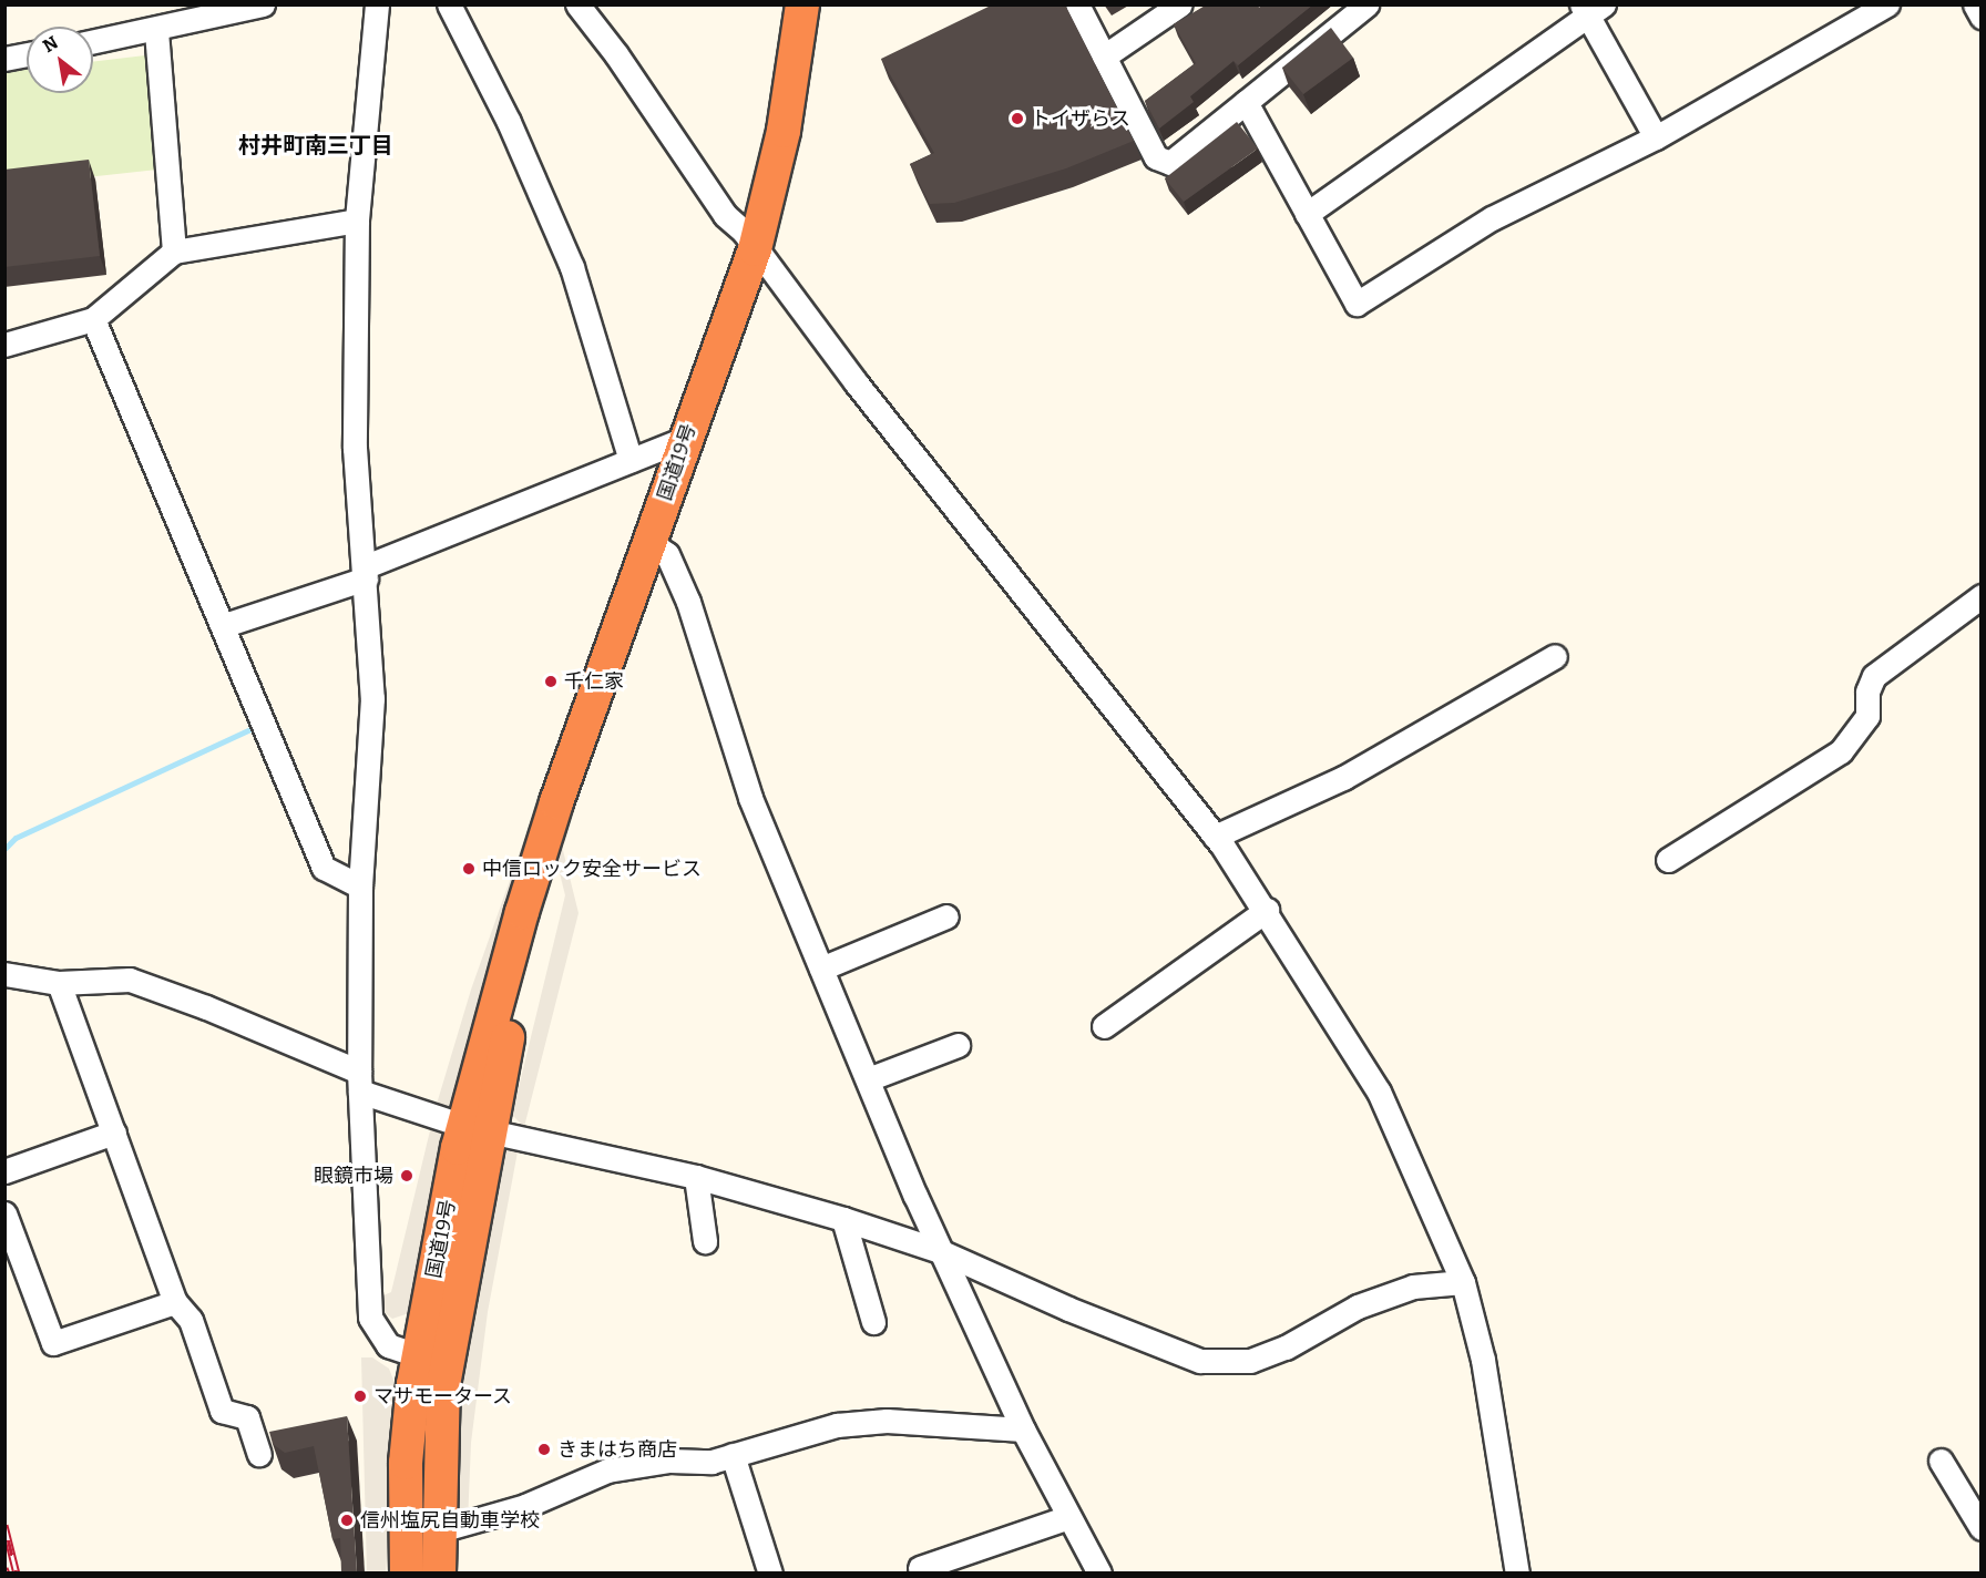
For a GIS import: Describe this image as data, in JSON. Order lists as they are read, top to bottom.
{
  "streets": {
    "highway": ["国道19号"]
  },
  "districts": ["村井町南三丁目"],
  "places": [
    "トイザらス",
    "千仁家",
    "中信ロック安全サービス",
    "眼鏡市場",
    "マサモータース",
    "きまはち商店",
    "信州塩尻自動車学校"
  ],
  "north": "top left"
}
